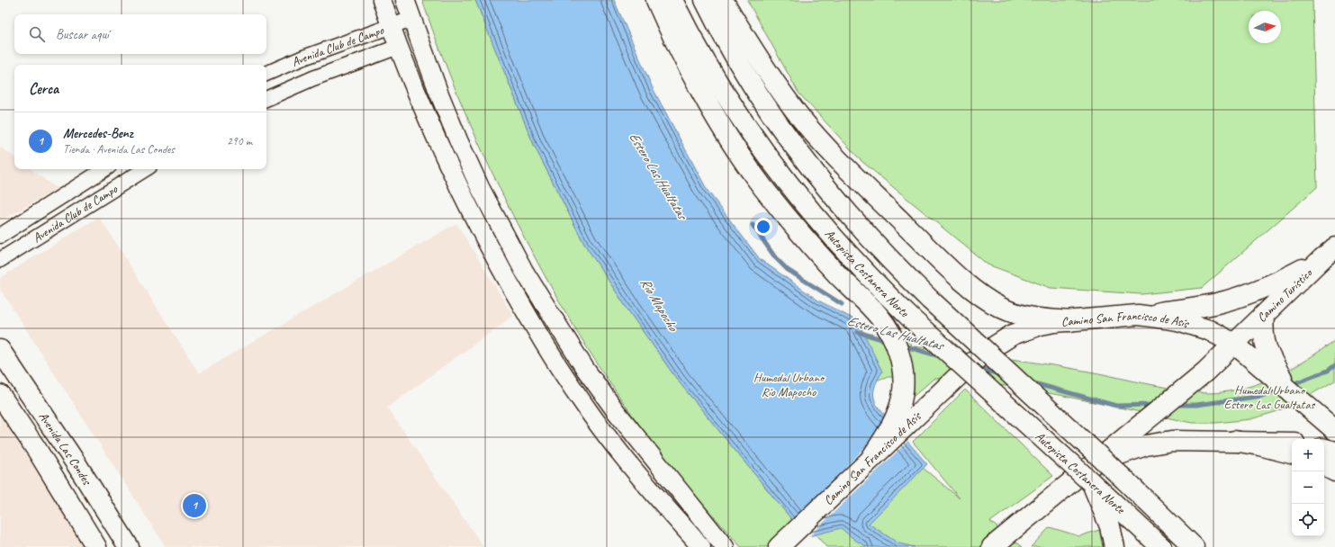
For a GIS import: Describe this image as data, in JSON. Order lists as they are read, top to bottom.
{
  "streets": {
    "main road": [
      "Autopista Costanera Norte",
      "Camino Turístico",
      "Camino San Francisco de Asís",
      "Avenida Las Condes"
    ],
    "street": ["Avenida Club de Campo"]
  },
  "crossings": [
    ["Camino Turístico", "Camino San Francisco de Asís"]
  ],
  "water": ["Estero Las Hualtatas", "Río Mapocho"],
  "parks": ["Humedal Urbano Río Mapocho", "Humedal Urbano Estero Las Gualtatas"],
  "north": "right",
  "page": {
    "search": "Buscar aquí",
    "heading": "Cerca",
    "list": [
      {
        "mark": "1",
        "name": "Mercedes-Benz",
        "note": "Tienda · Avenida Las Condes",
        "value": "290 m"
      }
    ],
    "map_buttons": ["+", "−"],
    "pins": "1"
  }
}
